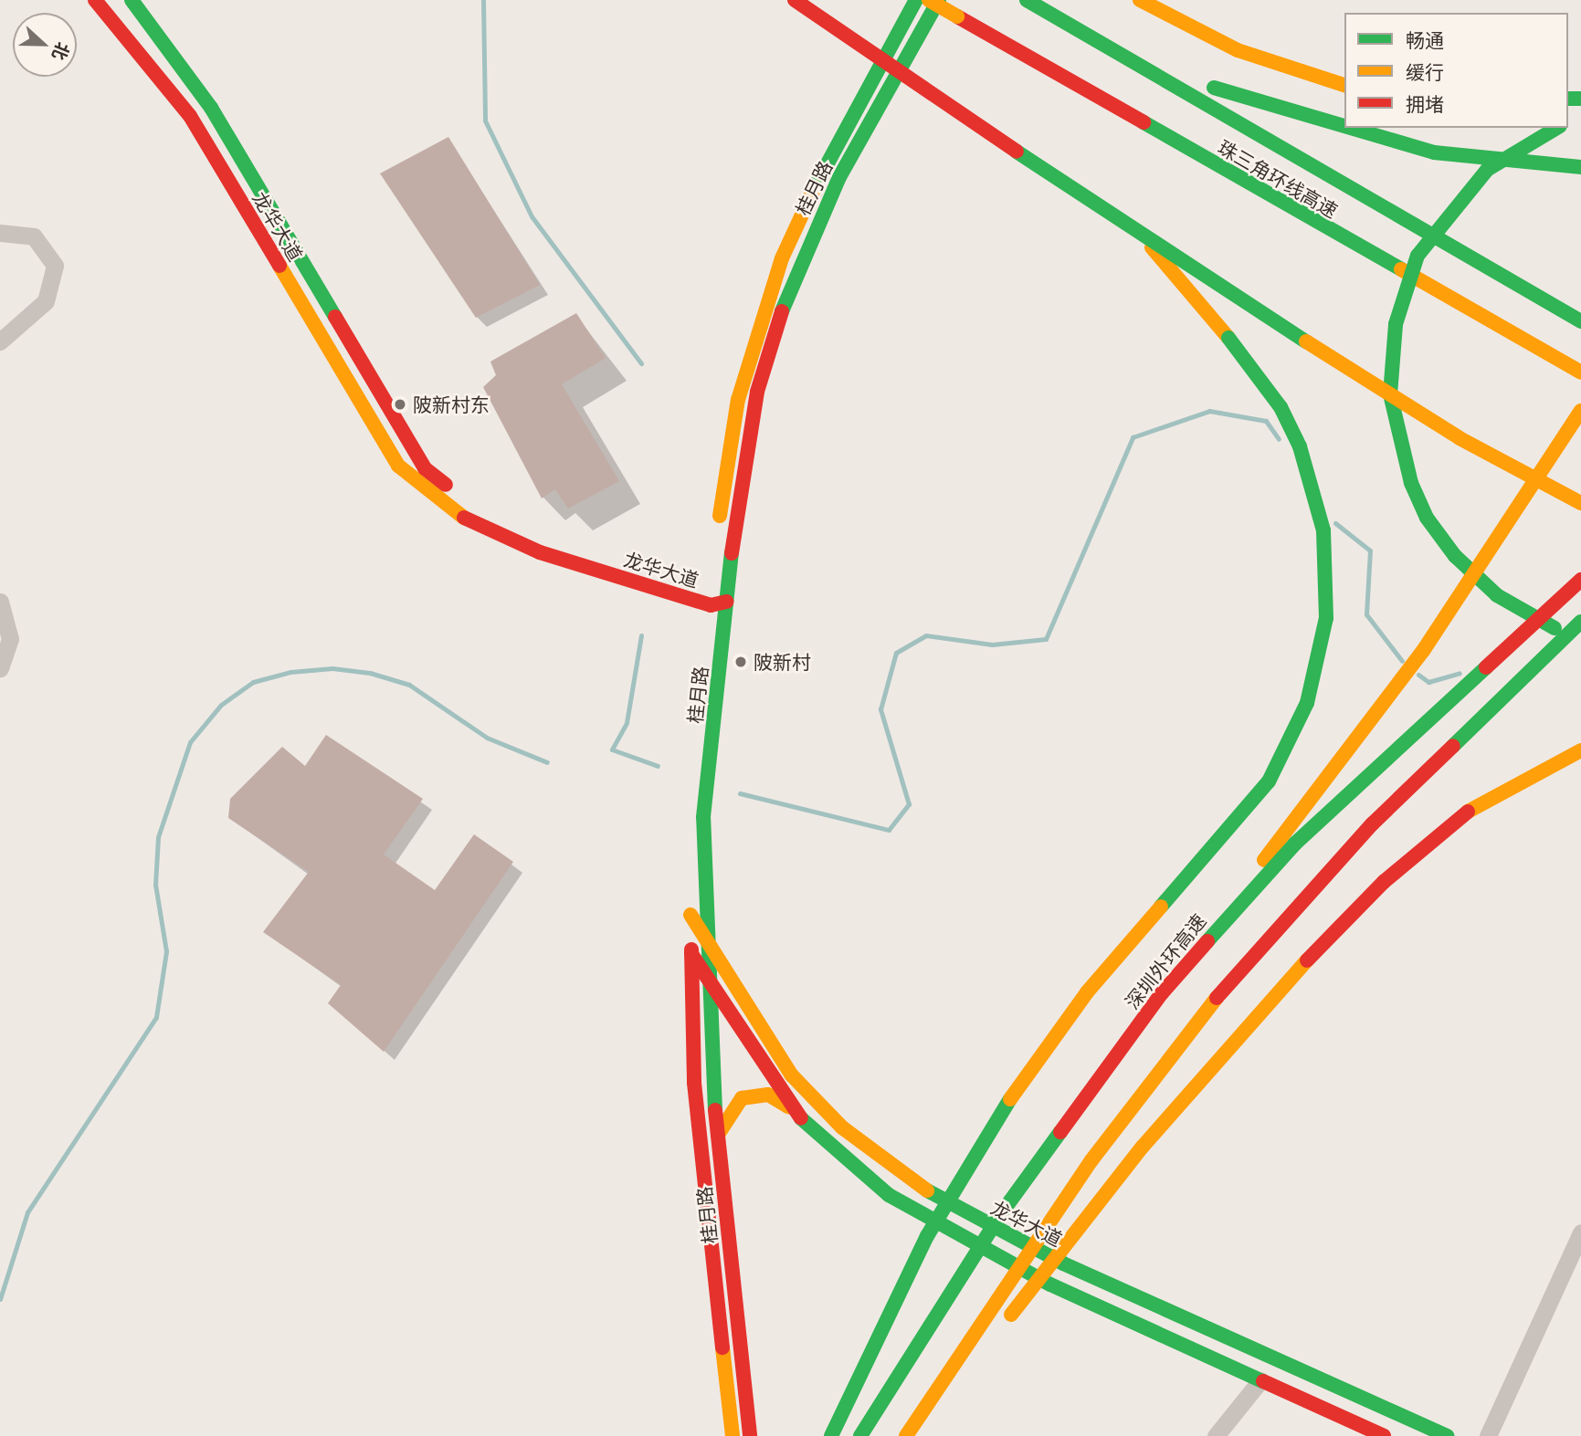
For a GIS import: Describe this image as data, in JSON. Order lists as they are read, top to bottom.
{
  "streets": {
    "main road": [
      "珠三角环线高速",
      "桂月路",
      "龙华大道",
      "深圳外环高速"
    ]
  },
  "crossings": [
    ["桂月路", "龙华大道"]
  ],
  "places": ["陂新村东", "陂新村"],
  "legend": ["畅通", "缓行", "拥堵"],
  "north": "right"
}
